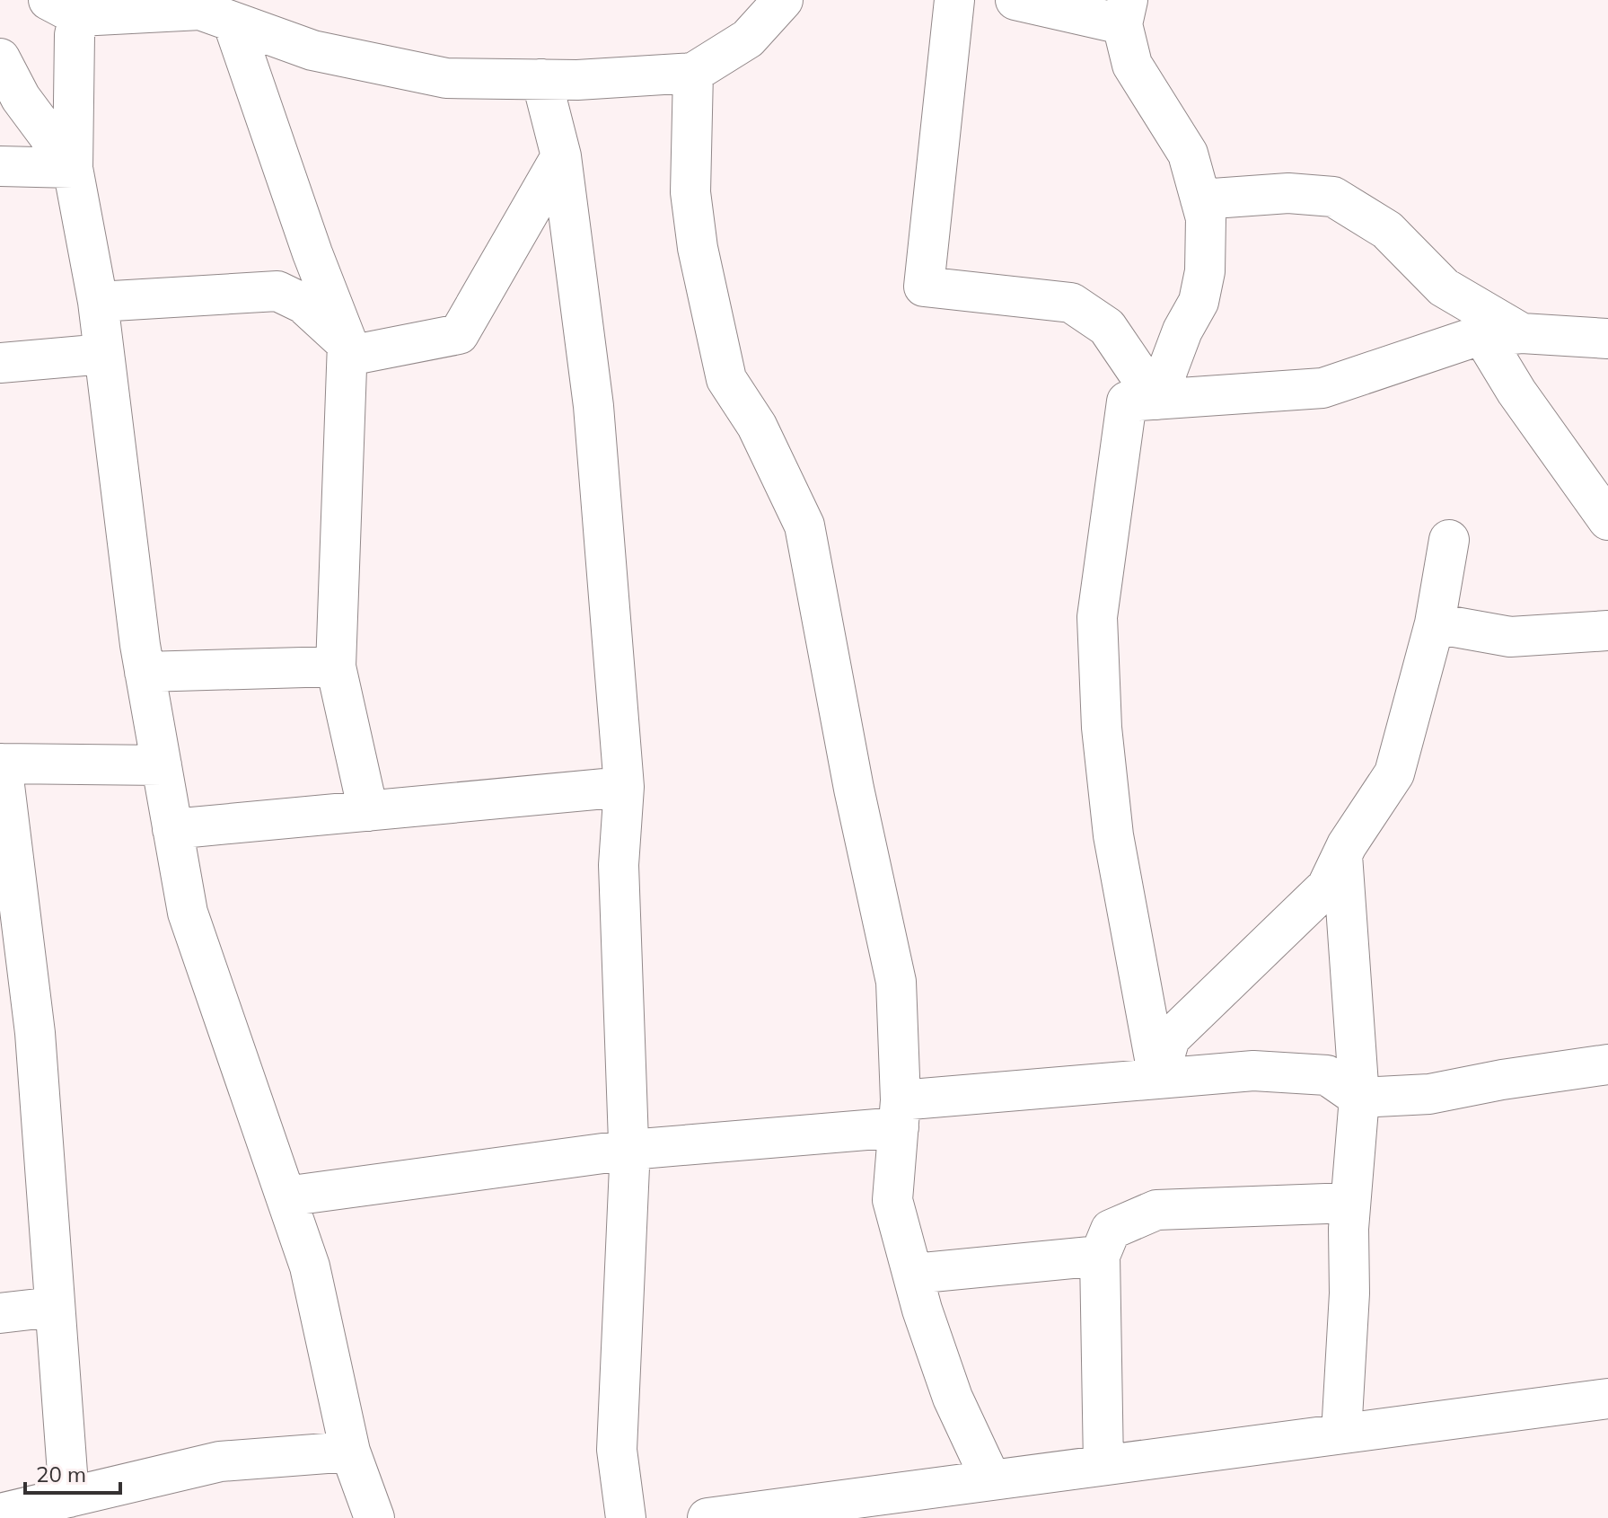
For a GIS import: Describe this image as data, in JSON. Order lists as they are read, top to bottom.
{
  "scale_bar": "20 m"
}
